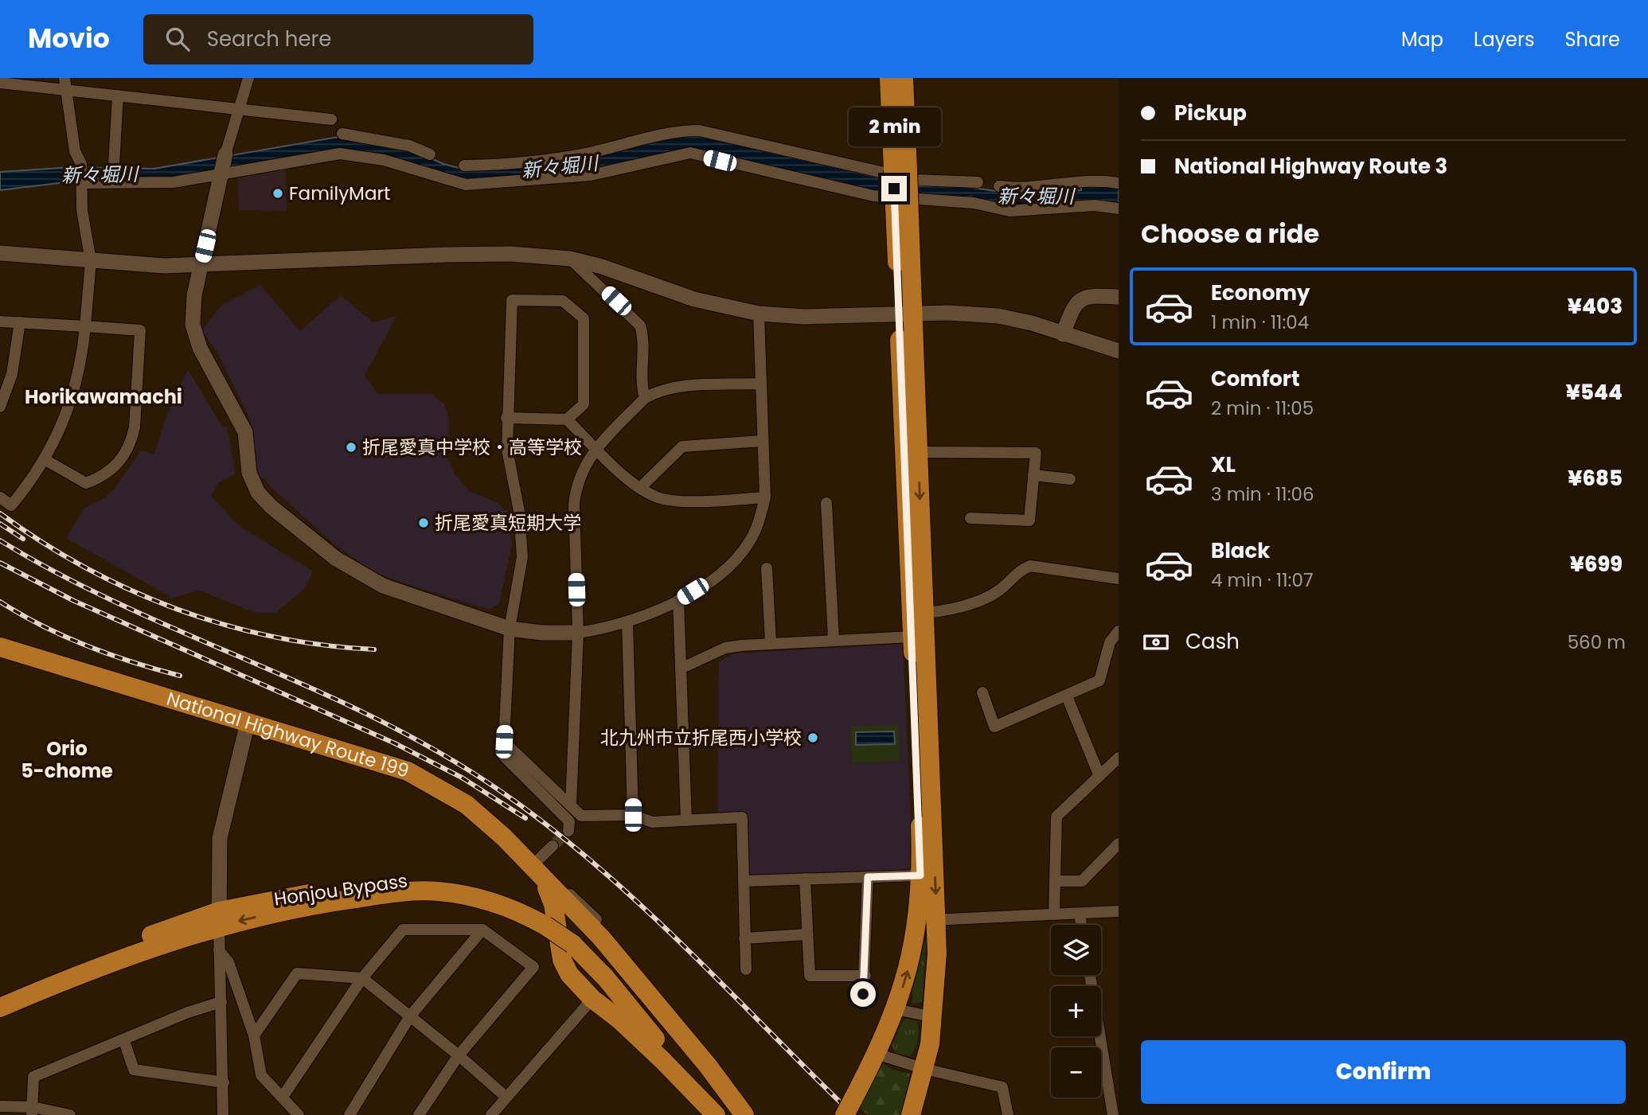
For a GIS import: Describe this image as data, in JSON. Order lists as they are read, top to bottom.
{
  "streets": {
    "highway": ["National Highway Route 199", "Honjou Bypass"]
  },
  "crossings": [
    ["National Highway Route 199", "Honjou Bypass"]
  ],
  "districts": ["Horikawamachi", "Orio 5-chome"],
  "water": ["新々堀川"],
  "places": [
    "FamilyMart",
    "折尾愛真中学校・高等学校",
    "折尾愛真短期大学",
    "北九州市立折尾西小学校"
  ],
  "page": {
    "header": "Movio",
    "search": "Search here",
    "nav": ["Map", "Layers", "Share"],
    "banner": ["Pickup", "National Highway Route 3"],
    "bubble": "2 min",
    "heading": "Choose a ride",
    "list": [
      {
        "name": "Economy",
        "note": "1 min · 11:04",
        "value": "¥403"
      },
      {
        "name": "Comfort",
        "note": "2 min · 11:05",
        "value": "¥544"
      },
      {
        "name": "XL",
        "note": "3 min · 11:06",
        "value": "¥685"
      },
      {
        "name": "Black",
        "note": "4 min · 11:07",
        "value": "¥699"
      }
    ],
    "pay": ["Cash", "560 m"],
    "map_buttons": ["+", "−"],
    "buttons": "Confirm"
  }
}
